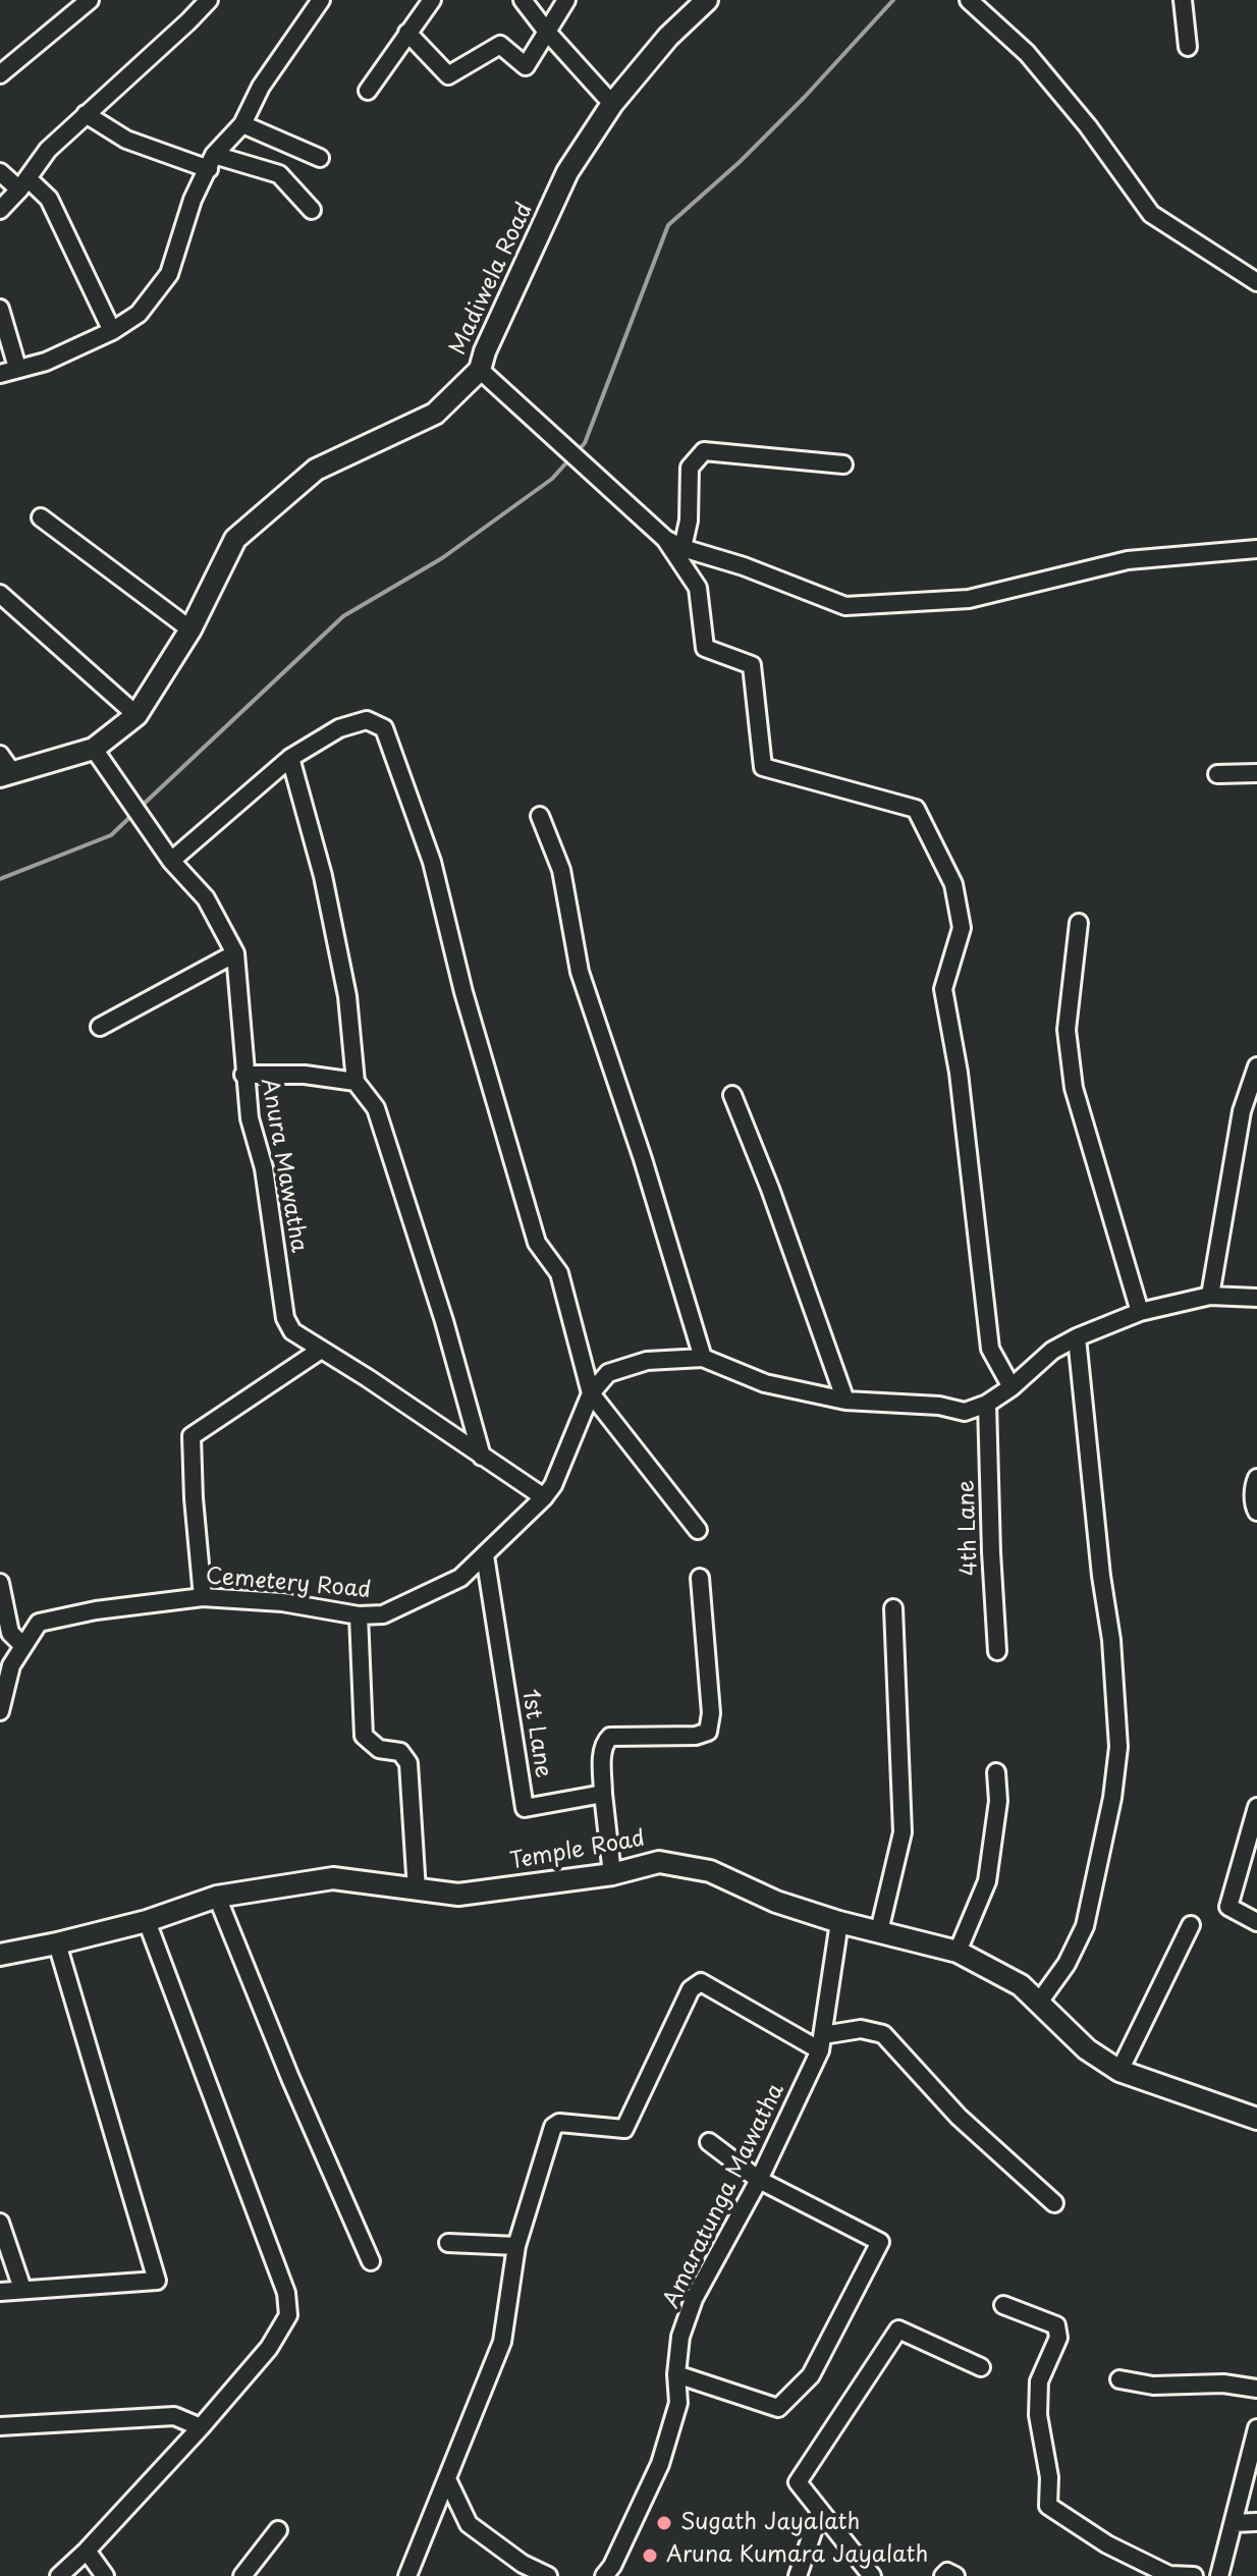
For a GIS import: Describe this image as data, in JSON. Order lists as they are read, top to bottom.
{
  "streets": {
    "main road": ["Madiwela Road", "Temple Road"],
    "street": [
      "Anura Mawatha",
      "4th Lane",
      "Cemetery Road",
      "1st Lane",
      "Amaratunga Mawatha"
    ]
  },
  "crossings": [
    ["Madiwela Road", "Anura Mawatha"],
    ["Anura Mawatha", "Cemetery Road"],
    ["4th Lane", "Cemetery Road"],
    ["Cemetery Road", "1st Lane"],
    ["Temple Road", "Amaratunga Mawatha"]
  ],
  "places": ["Sugath Jayalath", "Aruna Kumara Jayalath"]
}
